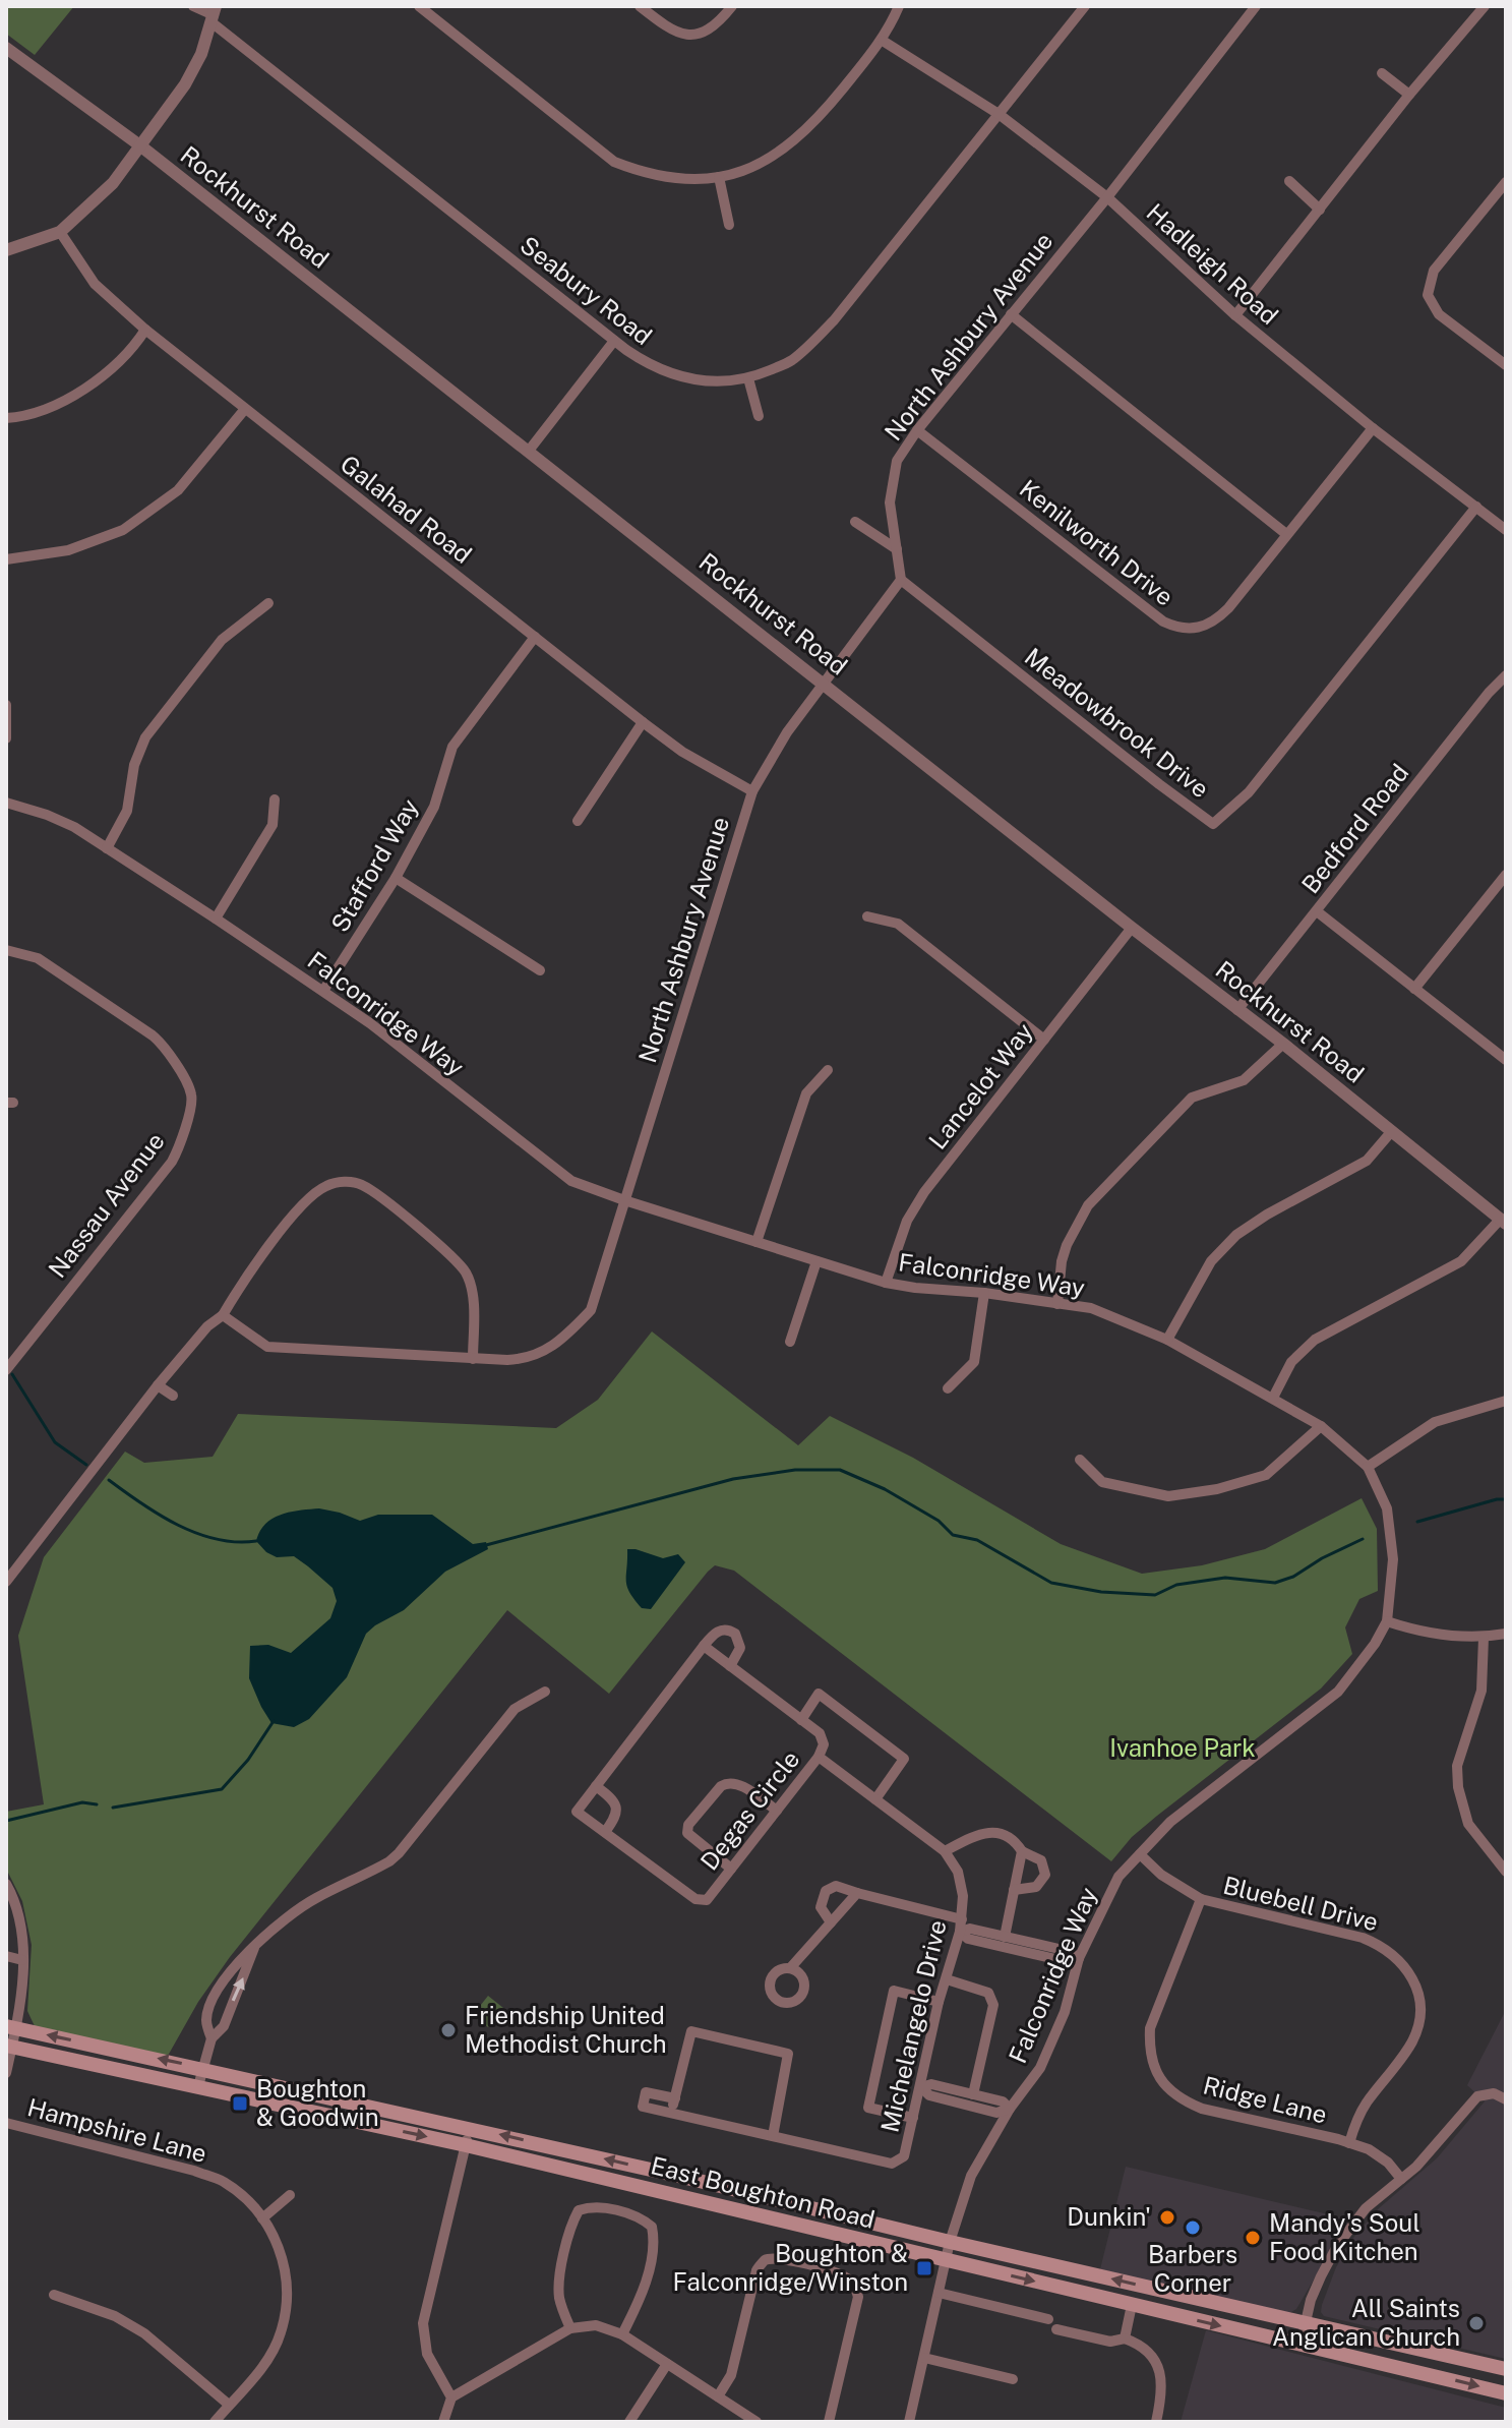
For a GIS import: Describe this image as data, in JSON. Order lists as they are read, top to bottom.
{
  "streets": {
    "main road": ["East Boughton Road"],
    "street": [
      "Rockhurst Road",
      "Hadleigh Road",
      "Seabury Road",
      "North Ashbury Avenue",
      "Galahad Road",
      "Kenilworth Drive",
      "Meadowbrook Drive",
      "Bedford Road",
      "Stafford Way",
      "Falconridge Way",
      "Lancelot Way",
      "Nassau Avenue",
      "Degas Circle",
      "Bluebell Drive",
      "Michelangelo Drive",
      "Ridge Lane",
      "Hampshire Lane"
    ]
  },
  "crossings": [
    ["Rockhurst Road", "North Ashbury Avenue"],
    ["Rockhurst Road", "Bedford Road"],
    ["Rockhurst Road", "Lancelot Way"],
    ["Hadleigh Road", "Seabury Road"],
    ["Hadleigh Road", "North Ashbury Avenue"],
    ["Hadleigh Road", "Kenilworth Drive"],
    ["Hadleigh Road", "Meadowbrook Drive"],
    ["North Ashbury Avenue", "Galahad Road"],
    ["North Ashbury Avenue", "Kenilworth Drive"],
    ["North Ashbury Avenue", "Meadowbrook Drive"],
    ["North Ashbury Avenue", "Falconridge Way"],
    ["Galahad Road", "Stafford Way"],
    ["Stafford Way", "Falconridge Way"],
    ["Falconridge Way", "Lancelot Way"],
    ["Falconridge Way", "Bluebell Drive"],
    ["Falconridge Way", "East Boughton Road"],
    ["Degas Circle", "Michelangelo Drive"],
    ["Bluebell Drive", "Ridge Lane"]
  ],
  "parks": ["Ivanhoe Park"],
  "places": {
    "other": [
      "Friendship United Methodist Church",
      "Dunkin'",
      "Barbers Corner",
      "Mandy's Soul Food Kitchen",
      "All Saints Anglican Church"
    ],
    "transit": ["Boughton & Goodwin", "Boughton & Falconridge/Winston"]
  }
}
